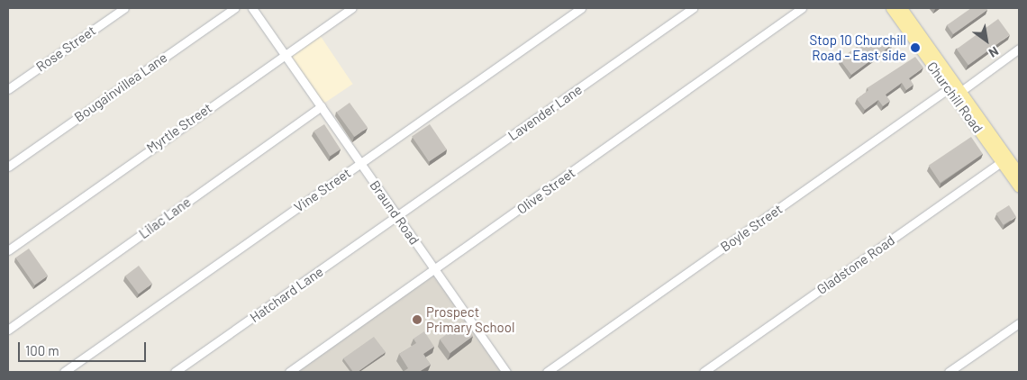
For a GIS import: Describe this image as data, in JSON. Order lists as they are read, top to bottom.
{
  "streets": {
    "main road": ["Churchill Road"],
    "street": [
      "Rose Street",
      "Bougainvillea Lane",
      "Lavender Lane",
      "Myrtle Street",
      "Vine Street",
      "Olive Street",
      "Braund Road",
      "Lilac Lane",
      "Boyle Street",
      "Gladstone Road",
      "Hatchard Lane"
    ]
  },
  "crossings": [
    ["Churchill Road", "Boyle Street"],
    ["Churchill Road", "Gladstone Road"],
    ["Lavender Lane", "Braund Road"],
    ["Lavender Lane", "Hatchard Lane"],
    ["Myrtle Street", "Braund Road"],
    ["Vine Street", "Braund Road"],
    ["Olive Street", "Braund Road"],
    ["Braund Road", "Lilac Lane"],
    ["Braund Road", "Hatchard Lane"]
  ],
  "places": ["Stop 10 Churchill Road - East side", "Prospect Primary School"],
  "scale_bar": "100 m",
  "north": "bottom right"
}
